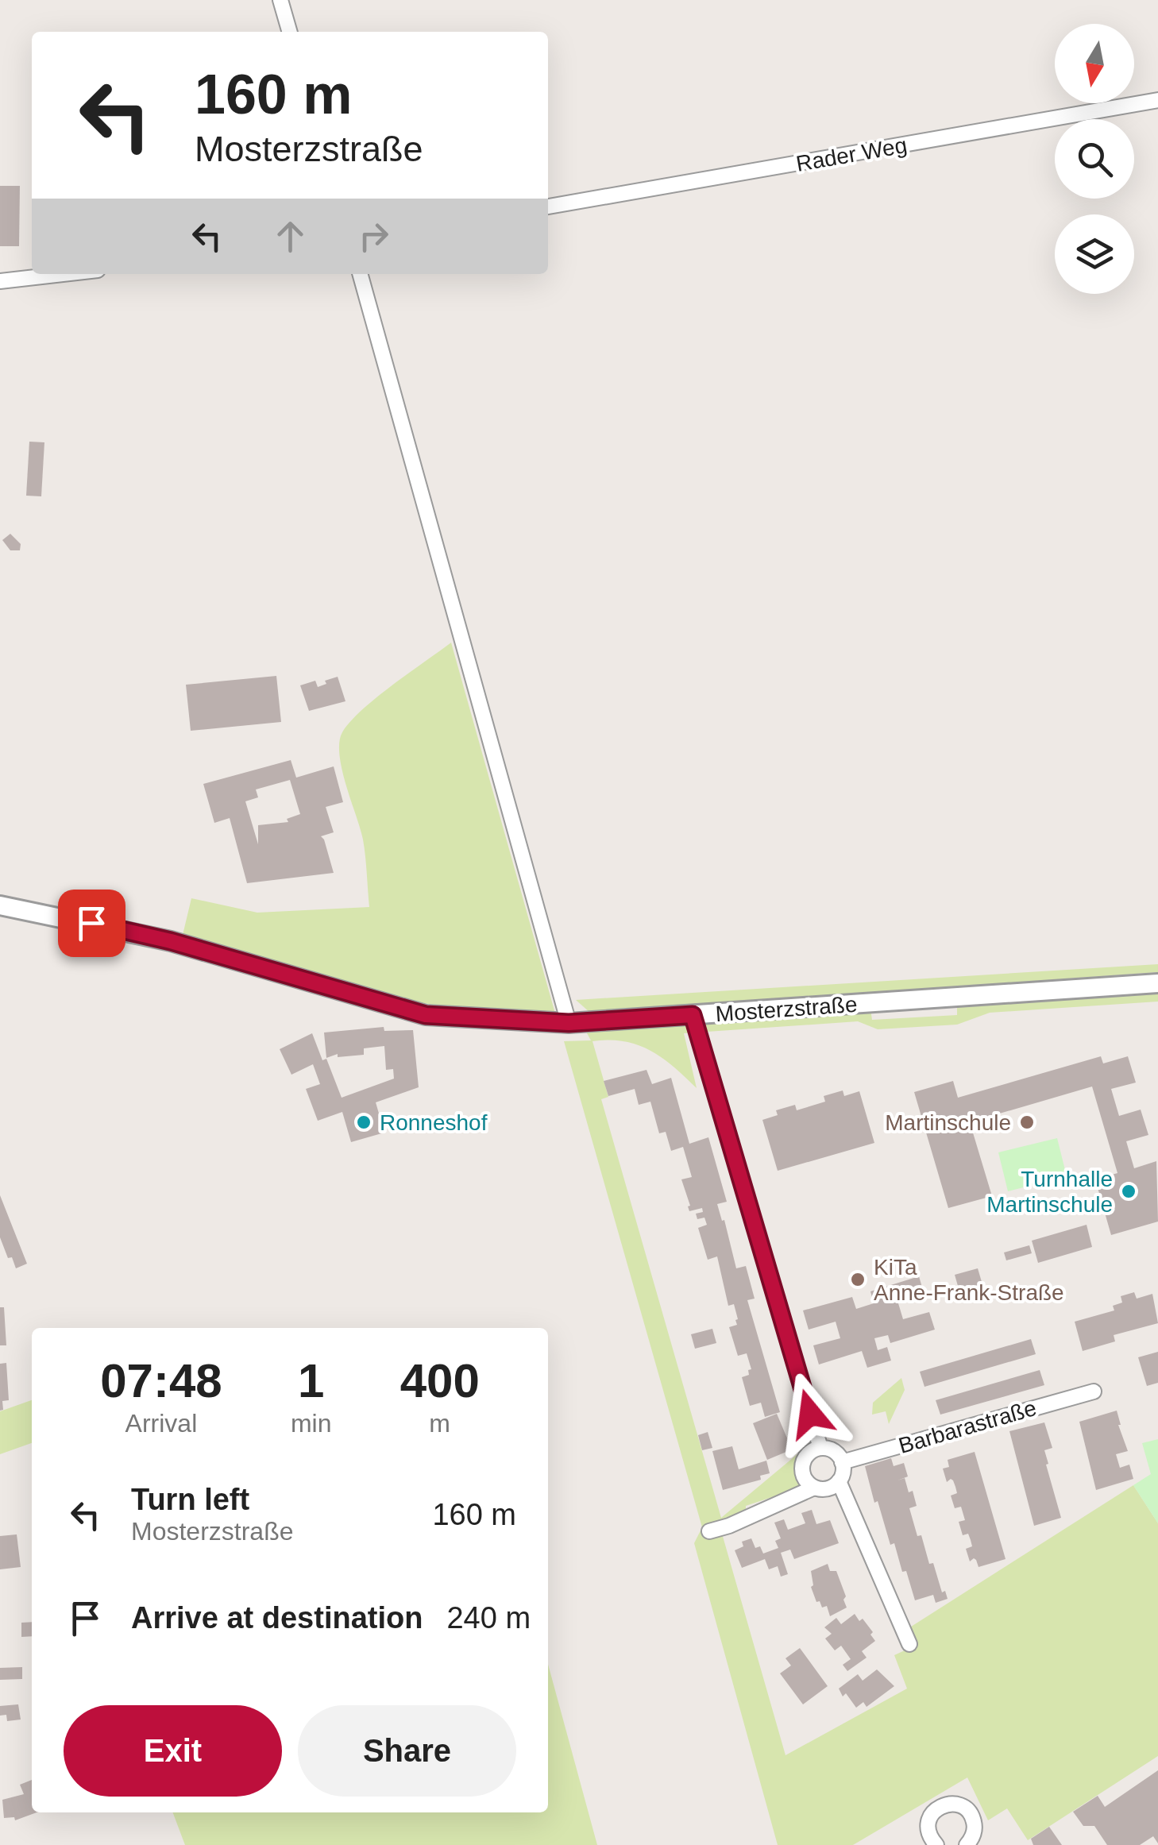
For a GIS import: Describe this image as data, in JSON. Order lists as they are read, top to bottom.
{
  "streets": {
    "street": ["Rader Weg", "Mosterzstraße", "Barbarastraße"]
  },
  "places": [
    "Ronneshof",
    "Martinschule",
    "Turnhalle Martinschule",
    "KiTa Anne-Frank-Straße"
  ],
  "north": "bottom",
  "page": {
    "turn": ["160 m", "Mosterzstraße"],
    "eta": [
      "07:48",
      "Arrival",
      "1",
      "min",
      "400",
      "m"
    ],
    "list": [
      {
        "name": "Turn left",
        "note": "Mosterzstraße",
        "value": "160 m"
      },
      {
        "name": "Arrive at destination",
        "value": "240 m"
      }
    ],
    "buttons": ["Exit", "Share"]
  }
}
